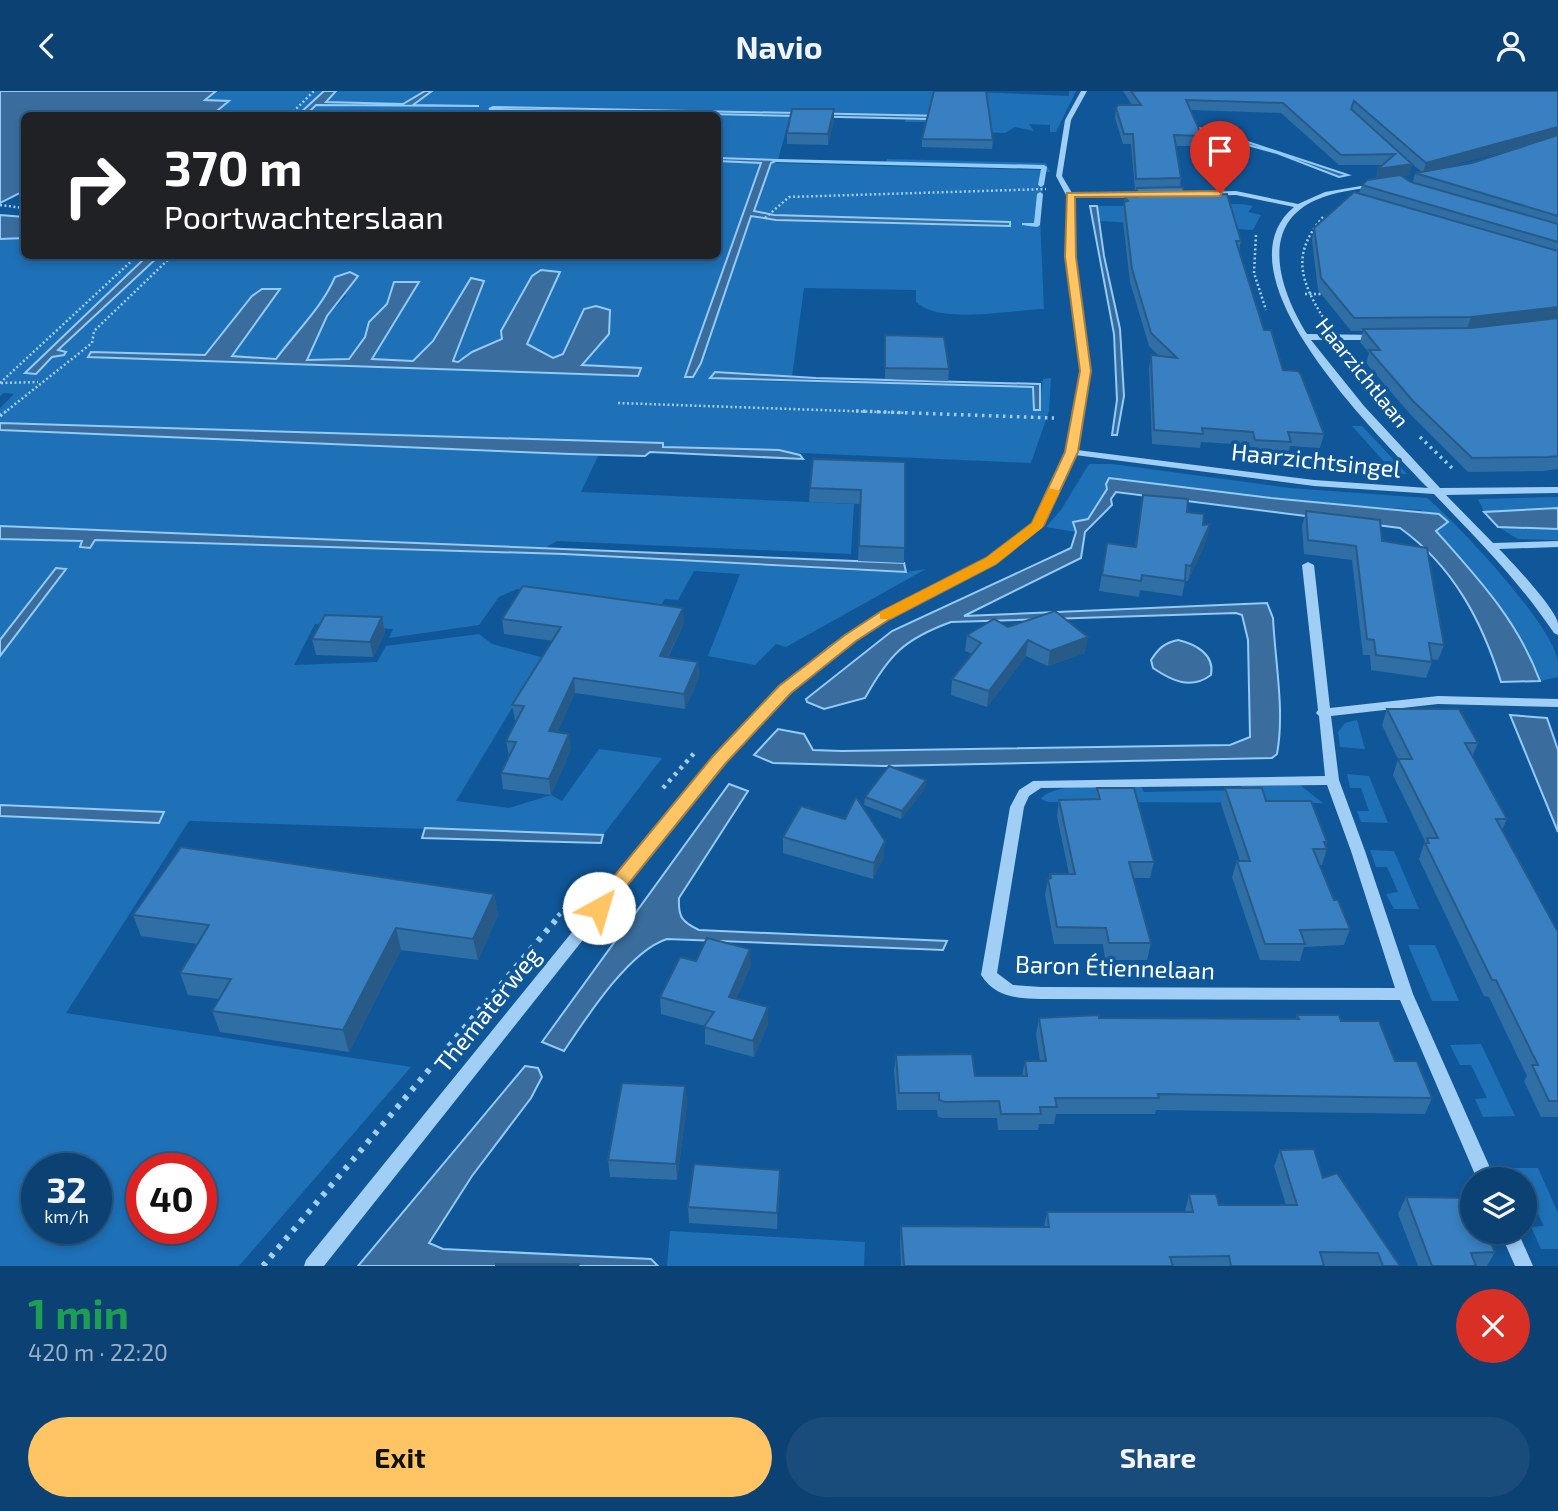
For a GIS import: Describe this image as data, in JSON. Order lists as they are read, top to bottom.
{
  "streets": {
    "street": [
      "Haarzichtlaan",
      "Haarzichtsingel",
      "Baron Étiennelaan",
      "Thematerweg"
    ]
  },
  "crossings": [
    ["Haarzichtlaan", "Haarzichtsingel"],
    ["Haarzichtsingel", "Thematerweg"]
  ],
  "page": {
    "header": "Navio",
    "turn": ["370 m", "Poortwachterslaan"],
    "speed": "32 km/h",
    "limit": "40",
    "heading": ["1 min", "420 m · 22:20"],
    "buttons": ["Exit", "Share"]
  }
}
